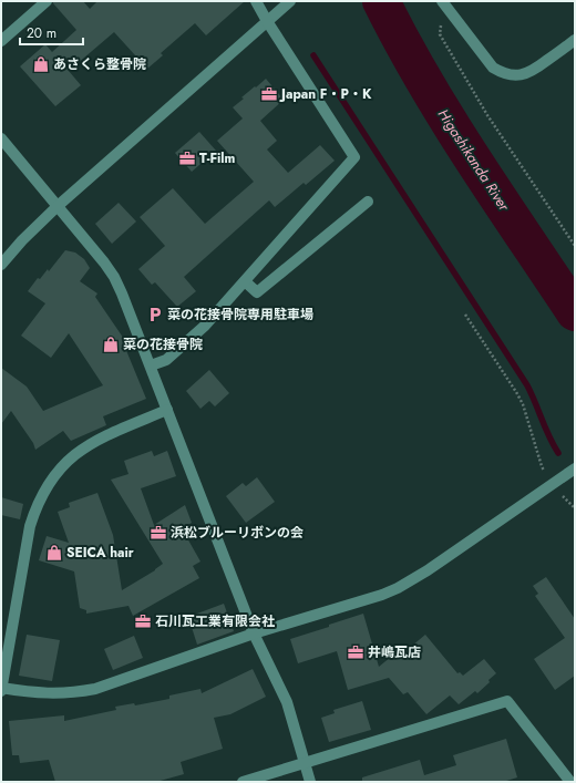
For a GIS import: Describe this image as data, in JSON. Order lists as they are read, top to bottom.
{
  "water": ["Higashikanda River"],
  "places": {
    "shop": ["あさくら整骨院", "菜の花接骨院", "SEICA hair"],
    "office": [
      "Japan F・P・K",
      "T-Film",
      "浜松ブルーリボンの会",
      "石川瓦工業有限会社",
      "井嶋瓦店"
    ],
    "parking": ["菜の花接骨院専用駐車場"]
  },
  "scale_bar": "20 m"
}
